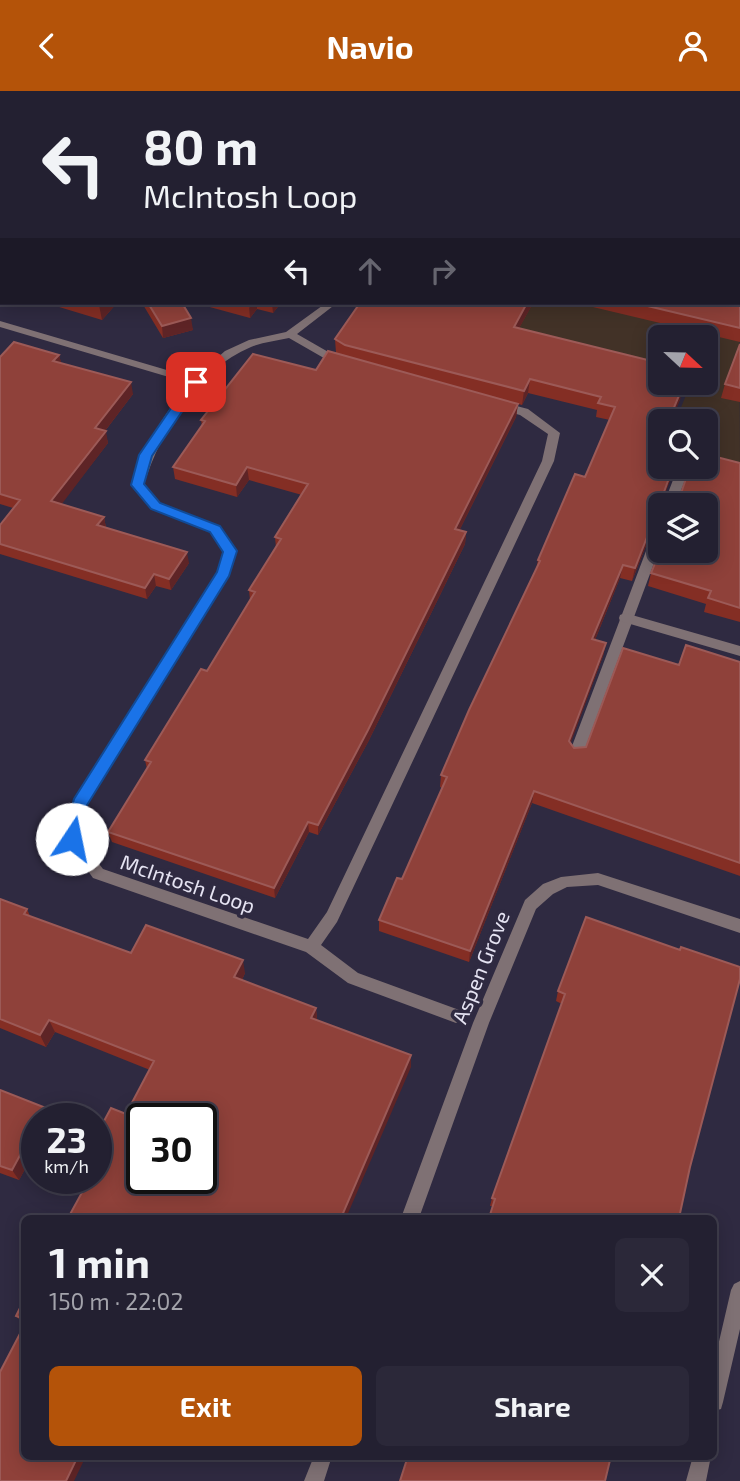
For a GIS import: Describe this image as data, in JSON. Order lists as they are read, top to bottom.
{
  "streets": {
    "street": ["McIntosh Loop", "Aspen Grove"]
  },
  "north": "right",
  "page": {
    "header": "Navio",
    "turn": ["80 m", "McIntosh Loop"],
    "speed": "23 km/h",
    "limit": "30",
    "heading": ["1 min", "150 m · 22:02"],
    "buttons": ["Exit", "Share"]
  }
}
